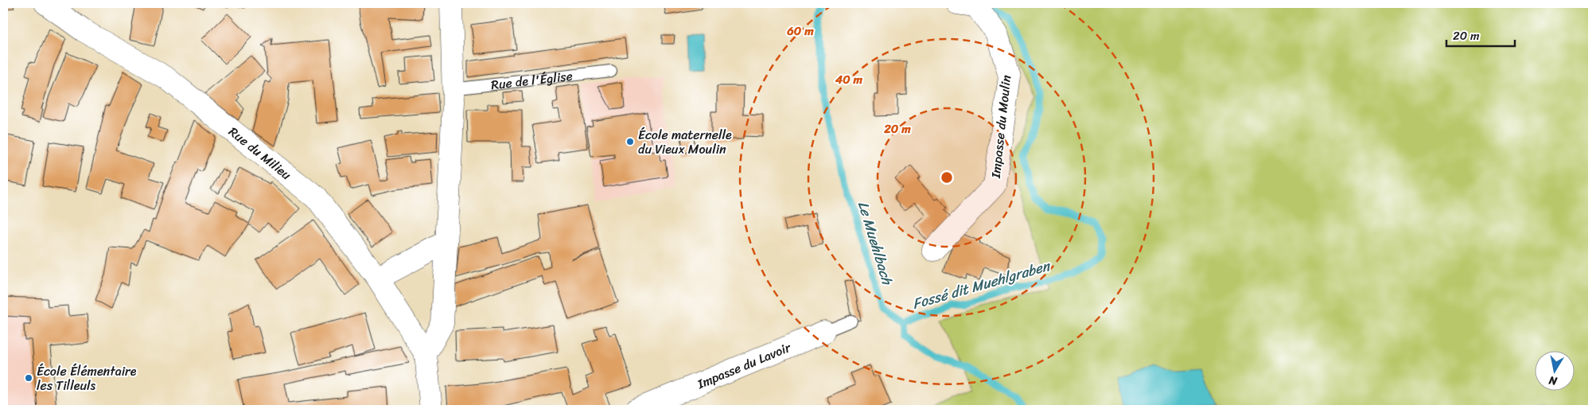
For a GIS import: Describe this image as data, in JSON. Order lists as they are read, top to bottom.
{
  "streets": {
    "street": ["Impasse du Moulin", "Rue du Milieu", "Impasse du Lavoir"],
    "lane": ["Rue de l'Église"]
  },
  "water": ["Le Muehlbach", "Fossé dit Muehlgraben"],
  "places": ["École maternelle du Vieux Moulin", "École Élémentaire les Tilleuls"],
  "scale_bar": "20 m",
  "north": "bottom",
  "rings": ["60 m", "40 m", "20 m"]
}
